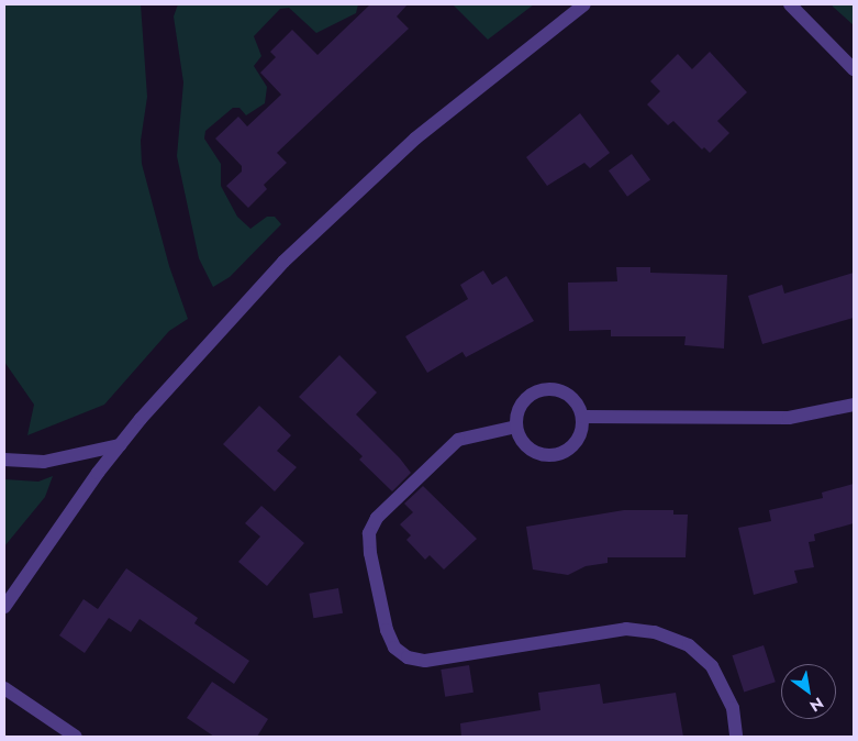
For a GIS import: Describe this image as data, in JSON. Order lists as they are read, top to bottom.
{
  "north": "bottom right"
}
